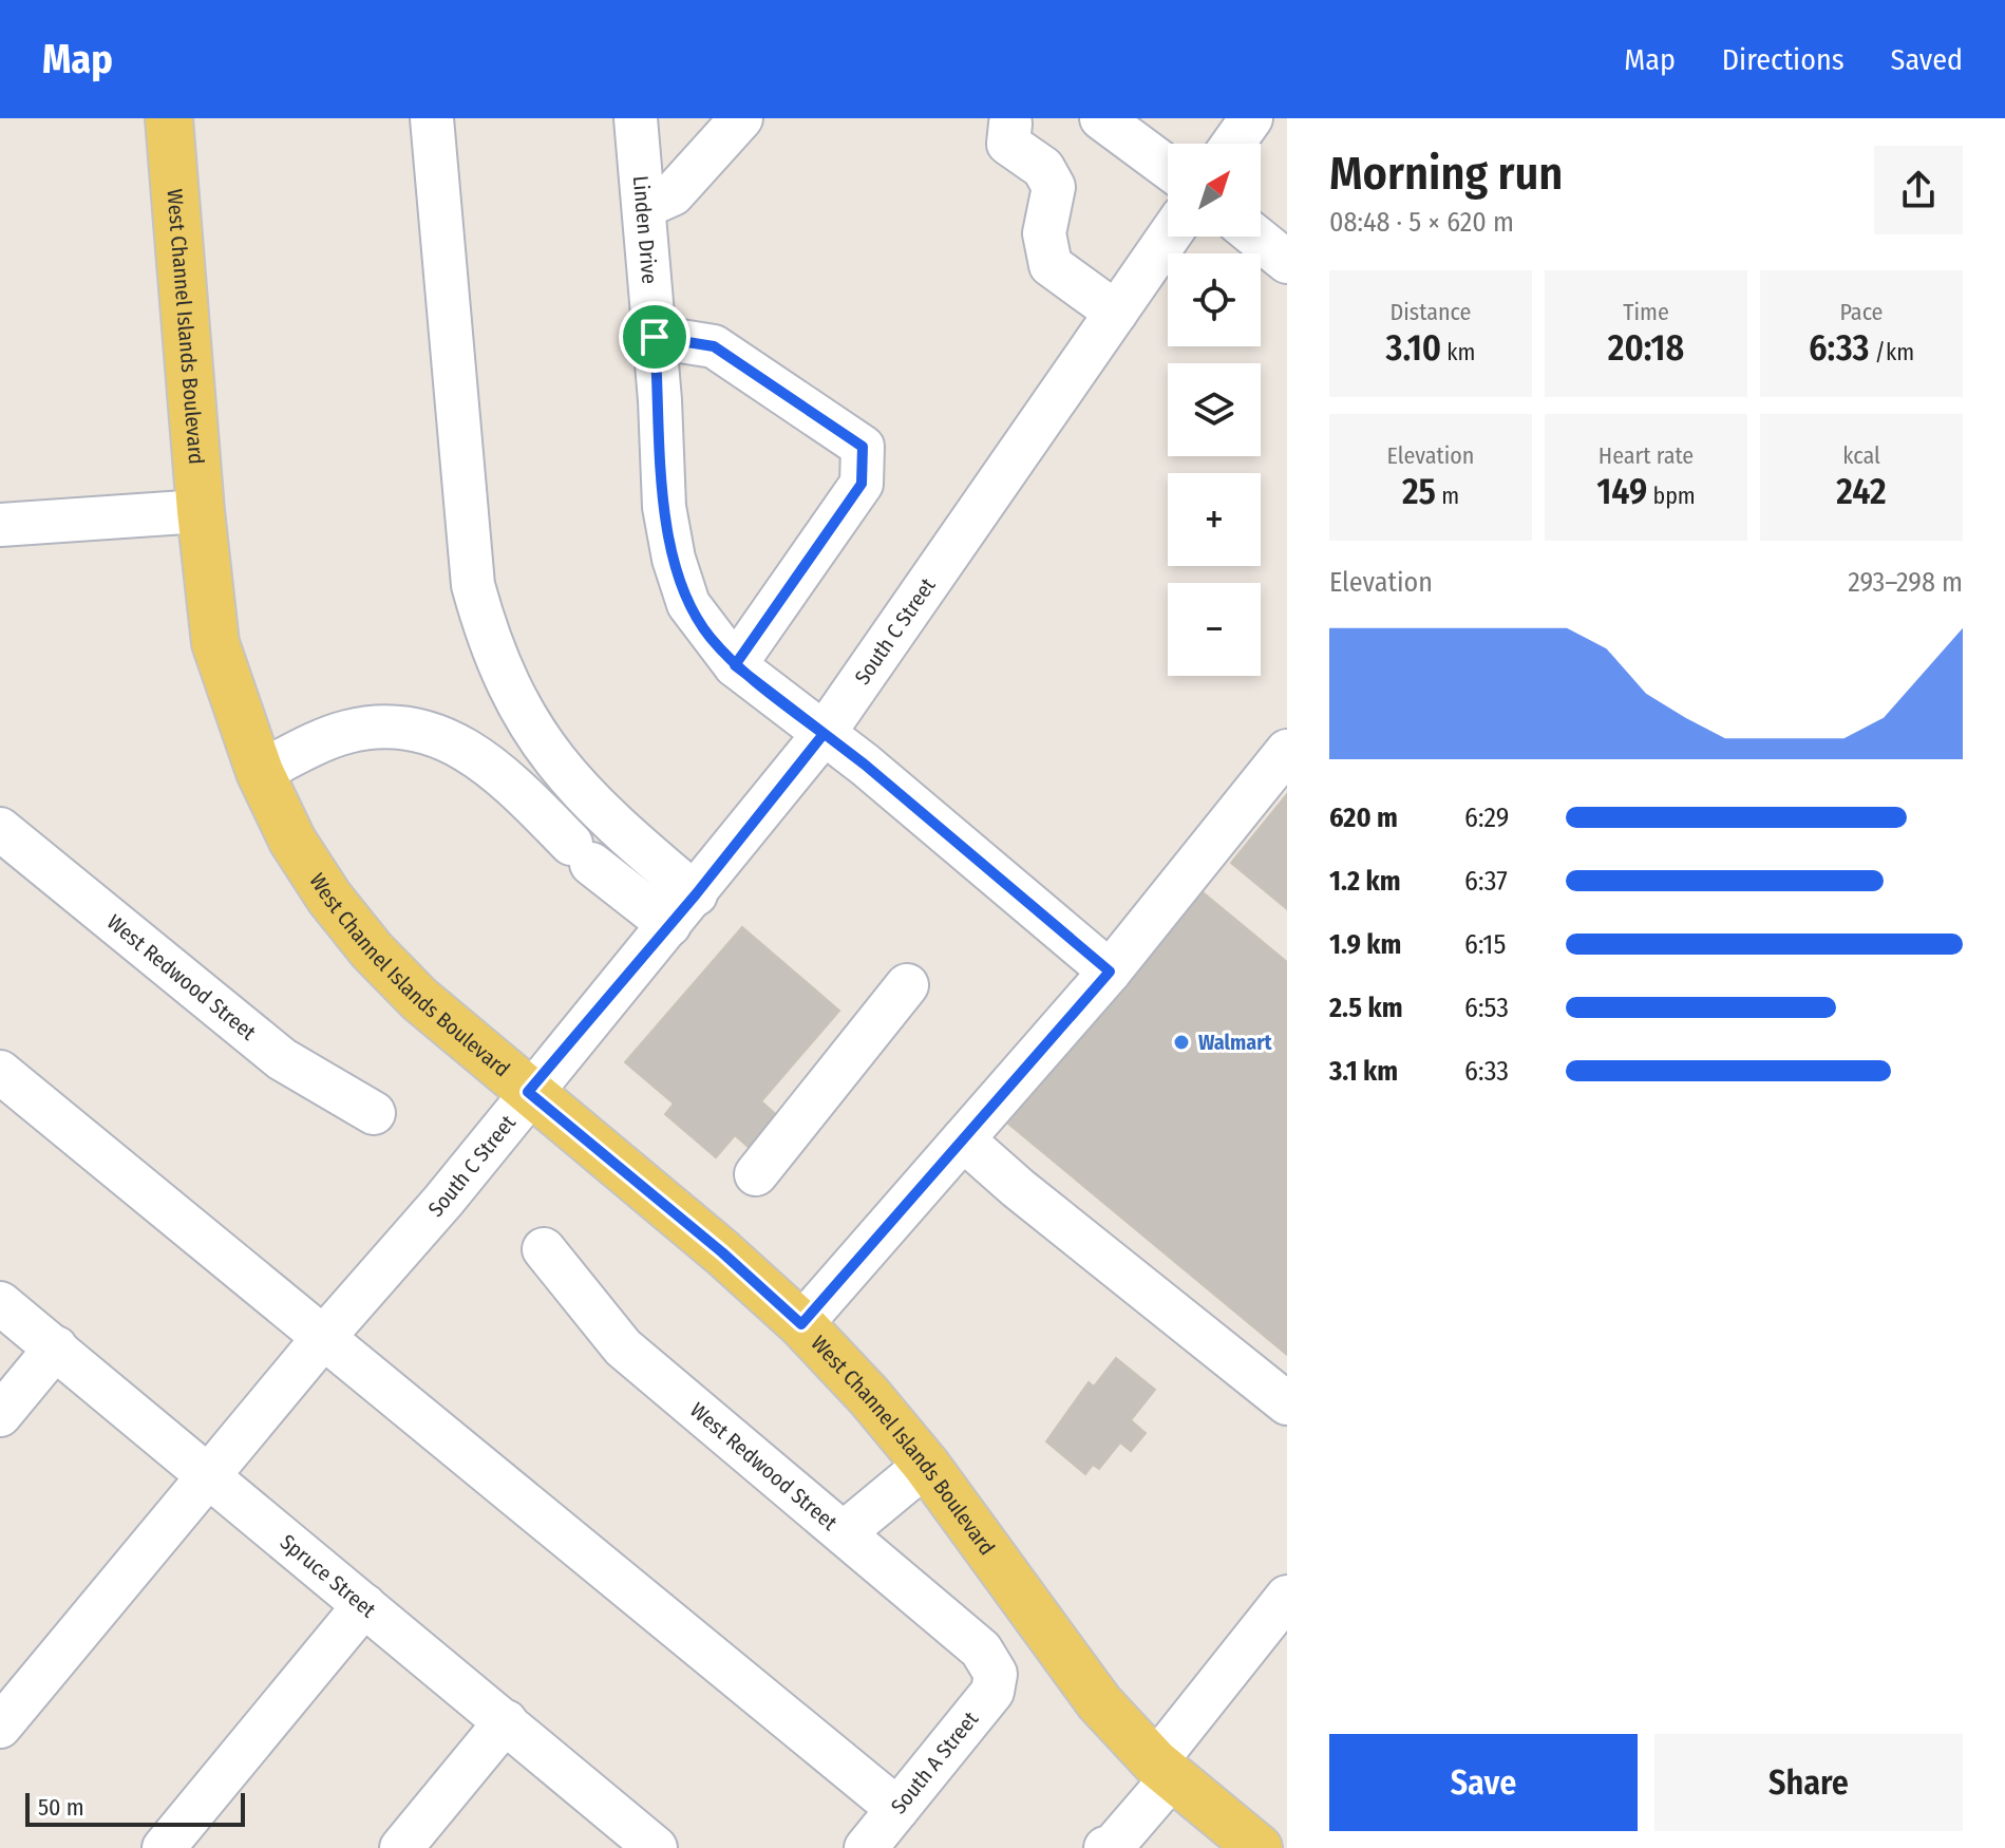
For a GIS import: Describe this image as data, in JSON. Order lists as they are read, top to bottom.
{
  "streets": {
    "main road": ["West Channel Islands Boulevard"],
    "street": [
      "Linden Drive",
      "South C Street",
      "West Redwood Street",
      "Spruce Street",
      "South A Street"
    ]
  },
  "crossings": [
    ["Linden Drive", "South C Street"],
    ["West Channel Islands Boulevard", "South C Street"],
    ["South C Street", "Spruce Street"],
    ["West Redwood Street", "South A Street"]
  ],
  "places": ["Walmart"],
  "scale_bar": "50 m",
  "north": "top right",
  "page": {
    "header": "Map",
    "nav": ["Map", "Directions", "Saved"],
    "heading": ["Morning run", "08:48 · 5 × 620 m"],
    "map_buttons": ["+", "−"],
    "stats": [
      ["Distance", "3.10 km"],
      ["Time", "20:18"],
      ["Pace", "6:33 /km"],
      ["Elevation", "25 m"],
      ["Heart rate", "149 bpm"],
      ["kcal", "242"]
    ],
    "chart": ["Elevation", "293–298 m"],
    "list": [
      {
        "name": "620 m",
        "note": "6:29"
      },
      {
        "name": "1.2 km",
        "note": "6:37"
      },
      {
        "name": "1.9 km",
        "note": "6:15"
      },
      {
        "name": "2.5 km",
        "note": "6:53"
      },
      {
        "name": "3.1 km",
        "note": "6:33"
      }
    ],
    "buttons": ["Save", "Share"],
    "scale": "50 m"
  }
}
